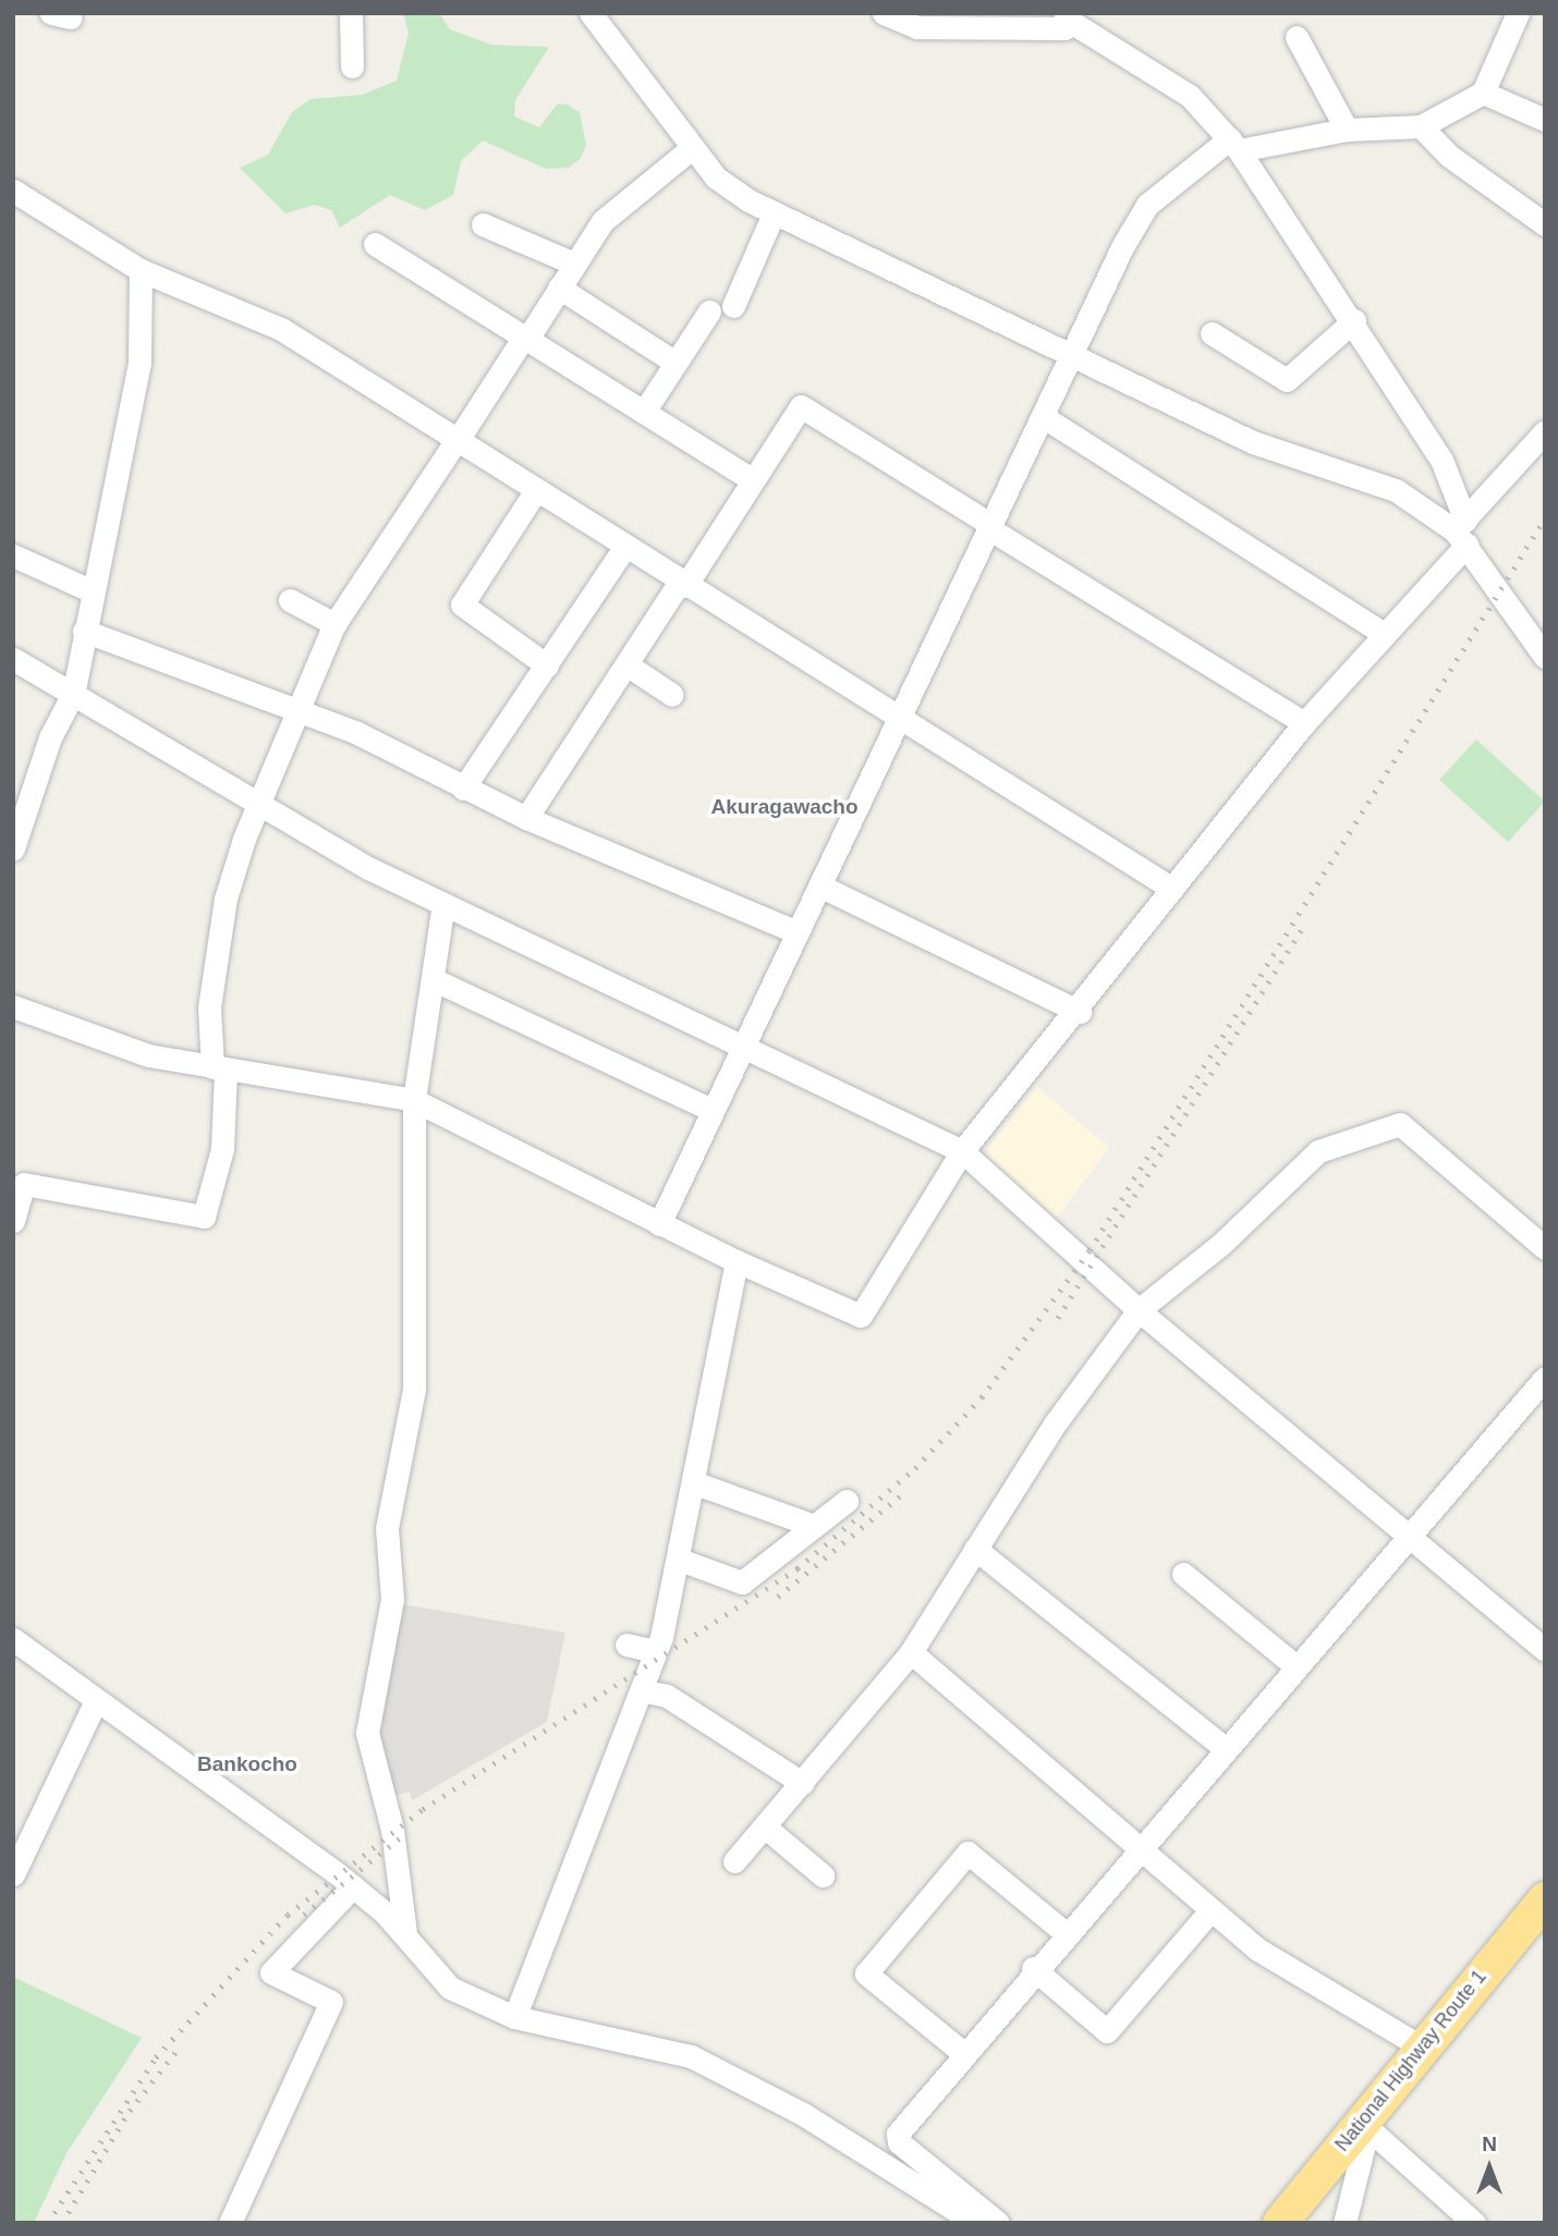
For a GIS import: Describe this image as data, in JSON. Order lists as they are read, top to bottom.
{
  "streets": {
    "highway": ["National Highway Route 1"]
  },
  "districts": ["Akuragawacho", "Bankocho"],
  "north": "top"
}
